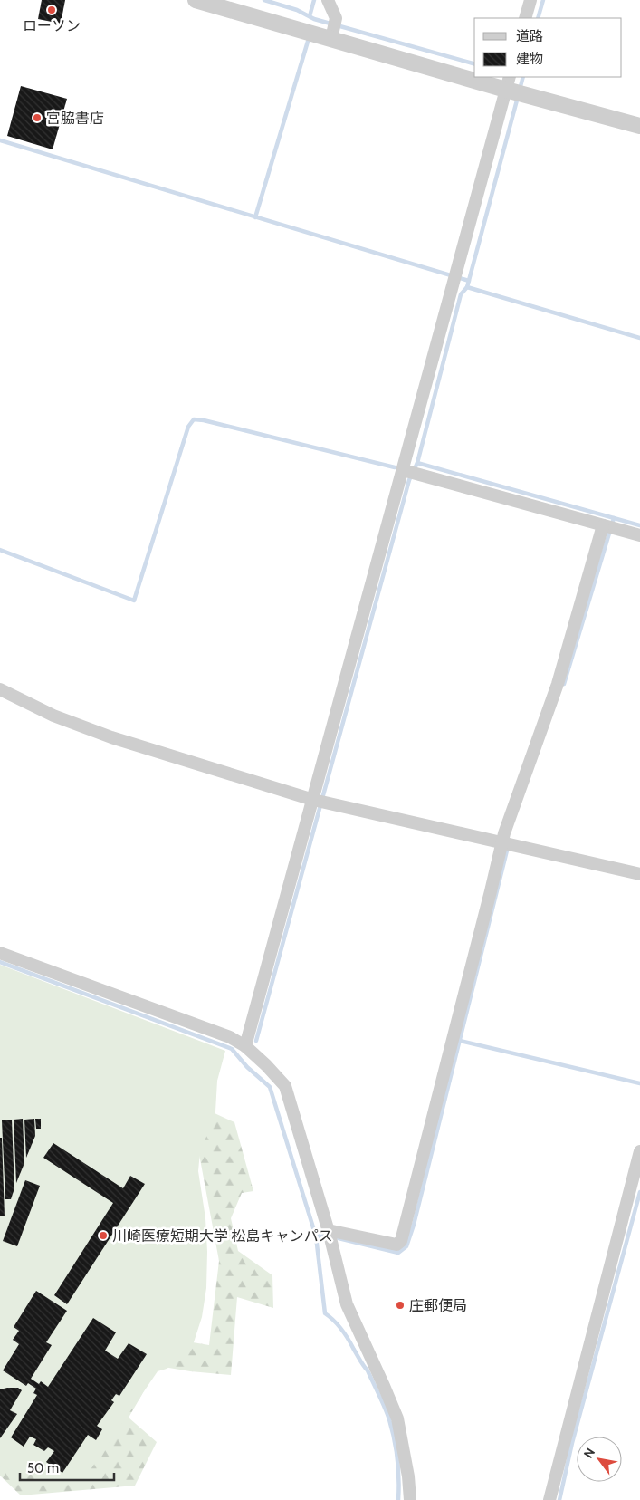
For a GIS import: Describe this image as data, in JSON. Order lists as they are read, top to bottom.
{
  "places": [
    "ローソン",
    "宮脇書店",
    "川崎医療短期大学 松島キャンパス",
    "庄郵便局"
  ],
  "legend": ["道路", "建物"],
  "scale_bar": "50 m",
  "north": "top left"
}
